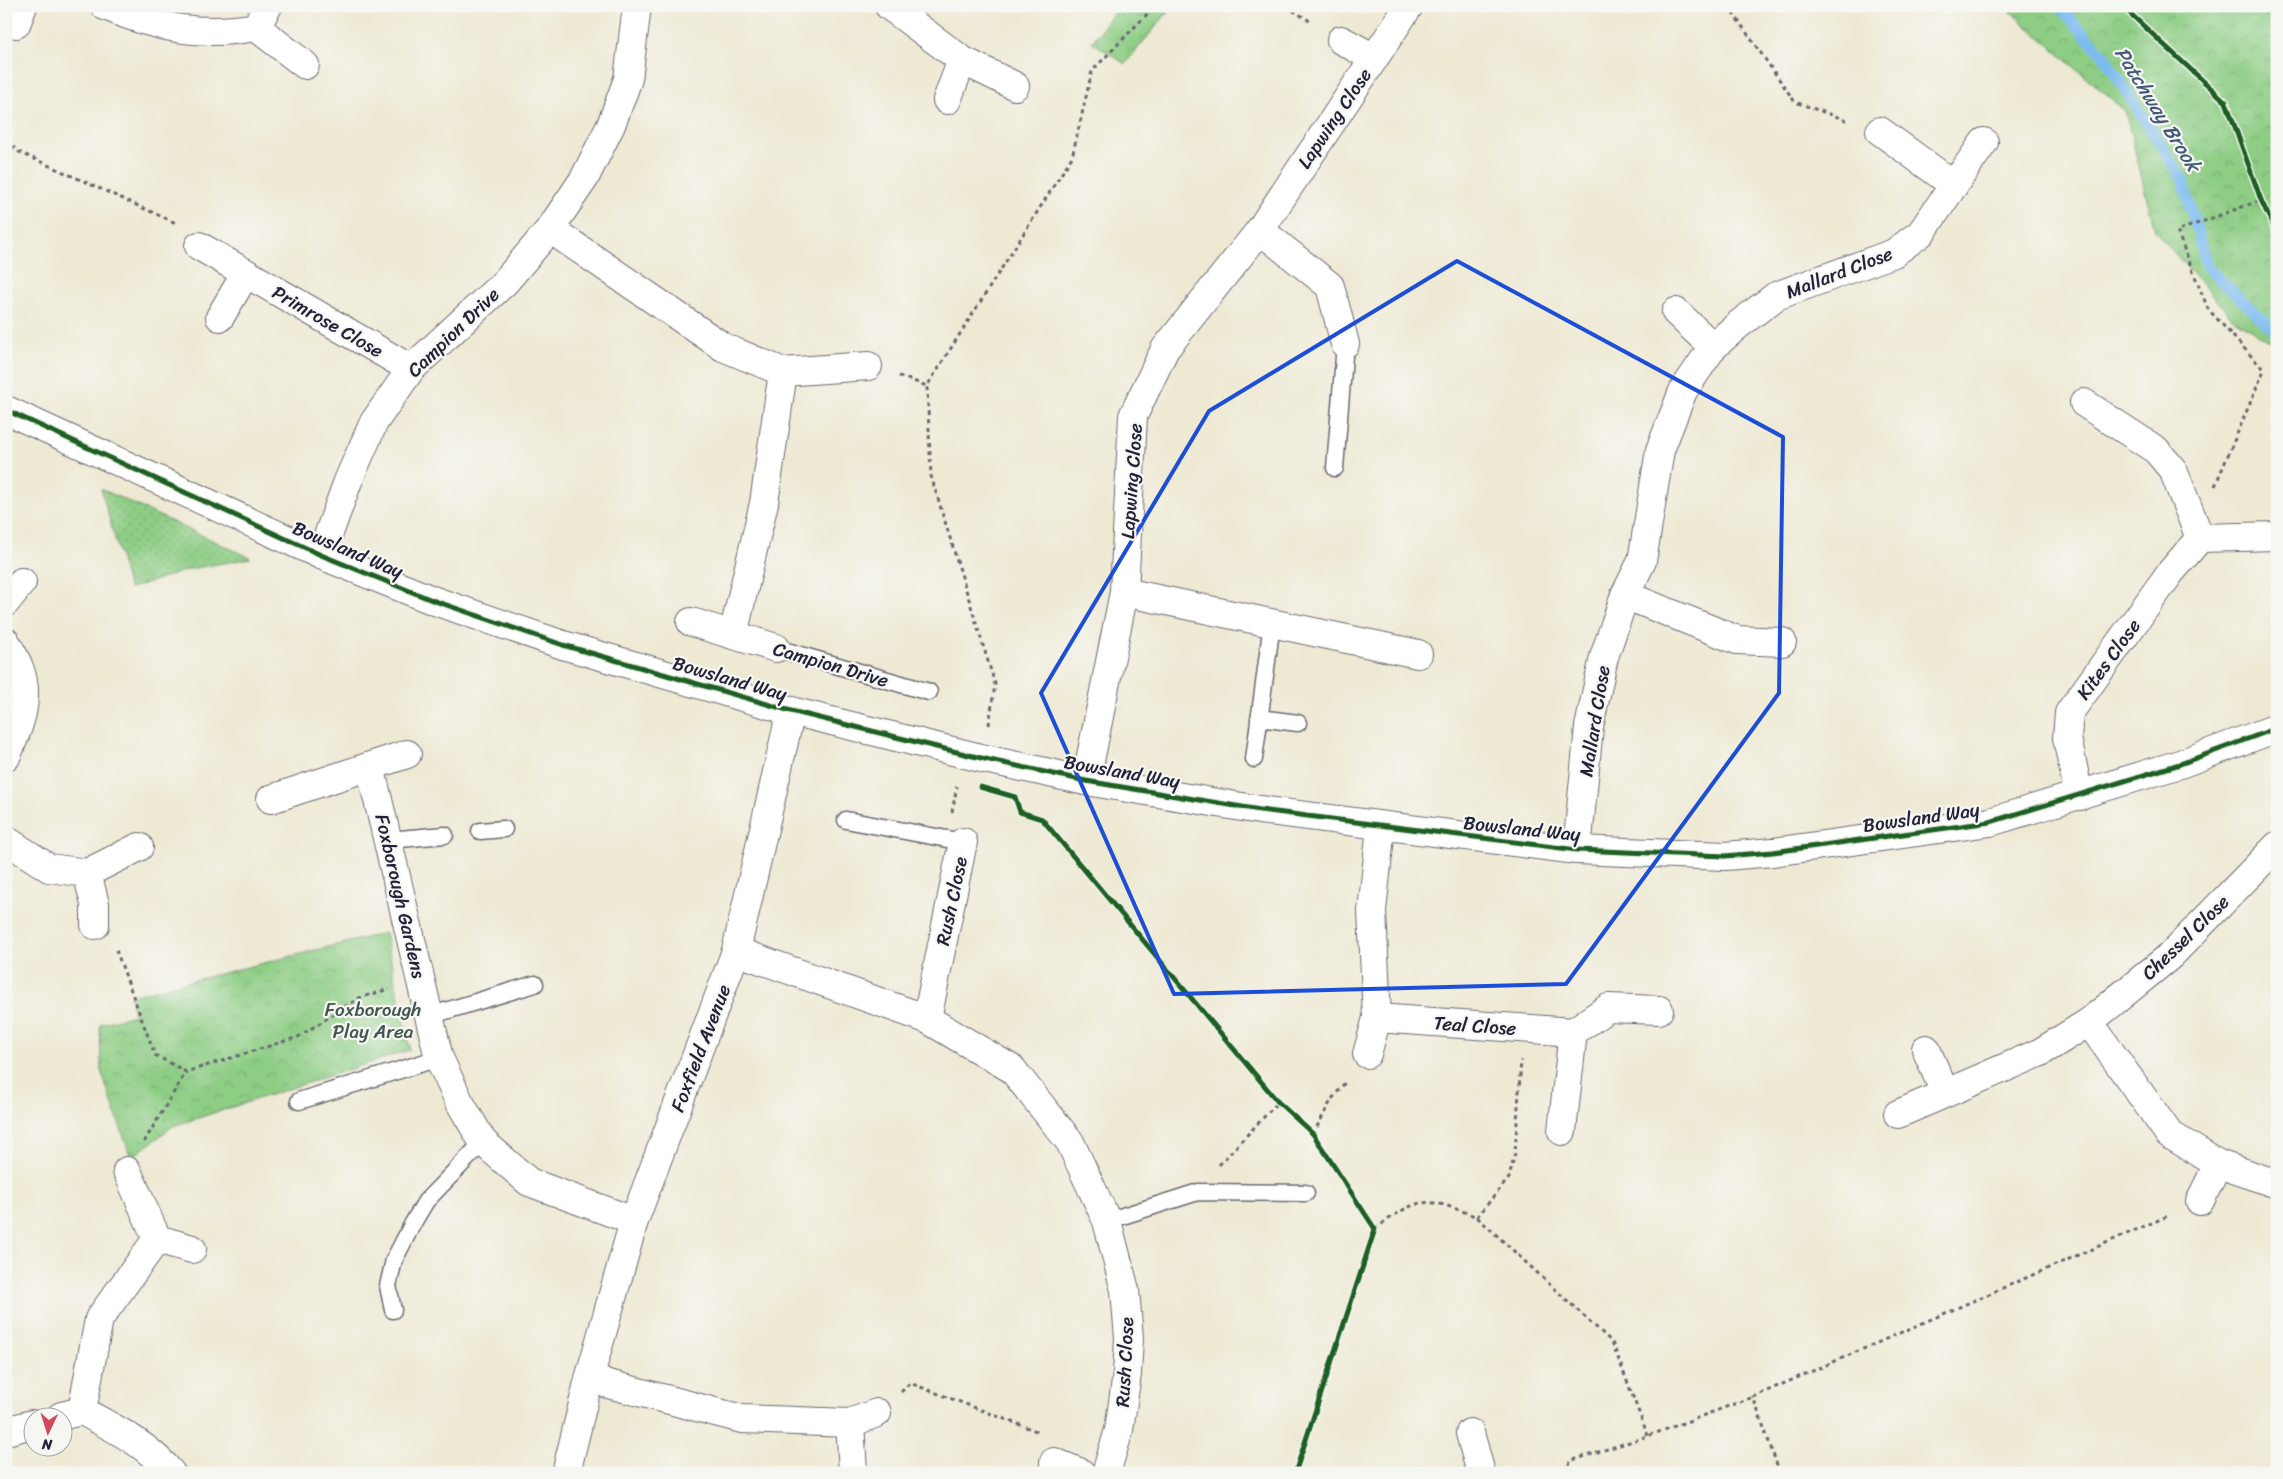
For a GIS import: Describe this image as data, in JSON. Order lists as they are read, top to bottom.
{
  "streets": {
    "street": [
      "Lapwing Close",
      "Mallard Close",
      "Primrose Close",
      "Campion Drive",
      "Bowsland Way",
      "Kites Close",
      "Foxborough Gardens",
      "Rush Close",
      "Chessel Close",
      "Teal Close",
      "Foxfield Avenue"
    ]
  },
  "crossings": [
    ["Lapwing Close", "Bowsland Way"],
    ["Mallard Close", "Bowsland Way"],
    ["Primrose Close", "Campion Drive"],
    ["Campion Drive", "Bowsland Way"],
    ["Bowsland Way", "Kites Close"],
    ["Bowsland Way", "Foxfield Avenue"],
    ["Foxborough Gardens", "Foxfield Avenue"],
    ["Rush Close", "Foxfield Avenue"]
  ],
  "water": ["Patchway Brook"],
  "parks": ["Foxborough Play Area"],
  "north": "bottom"
}
